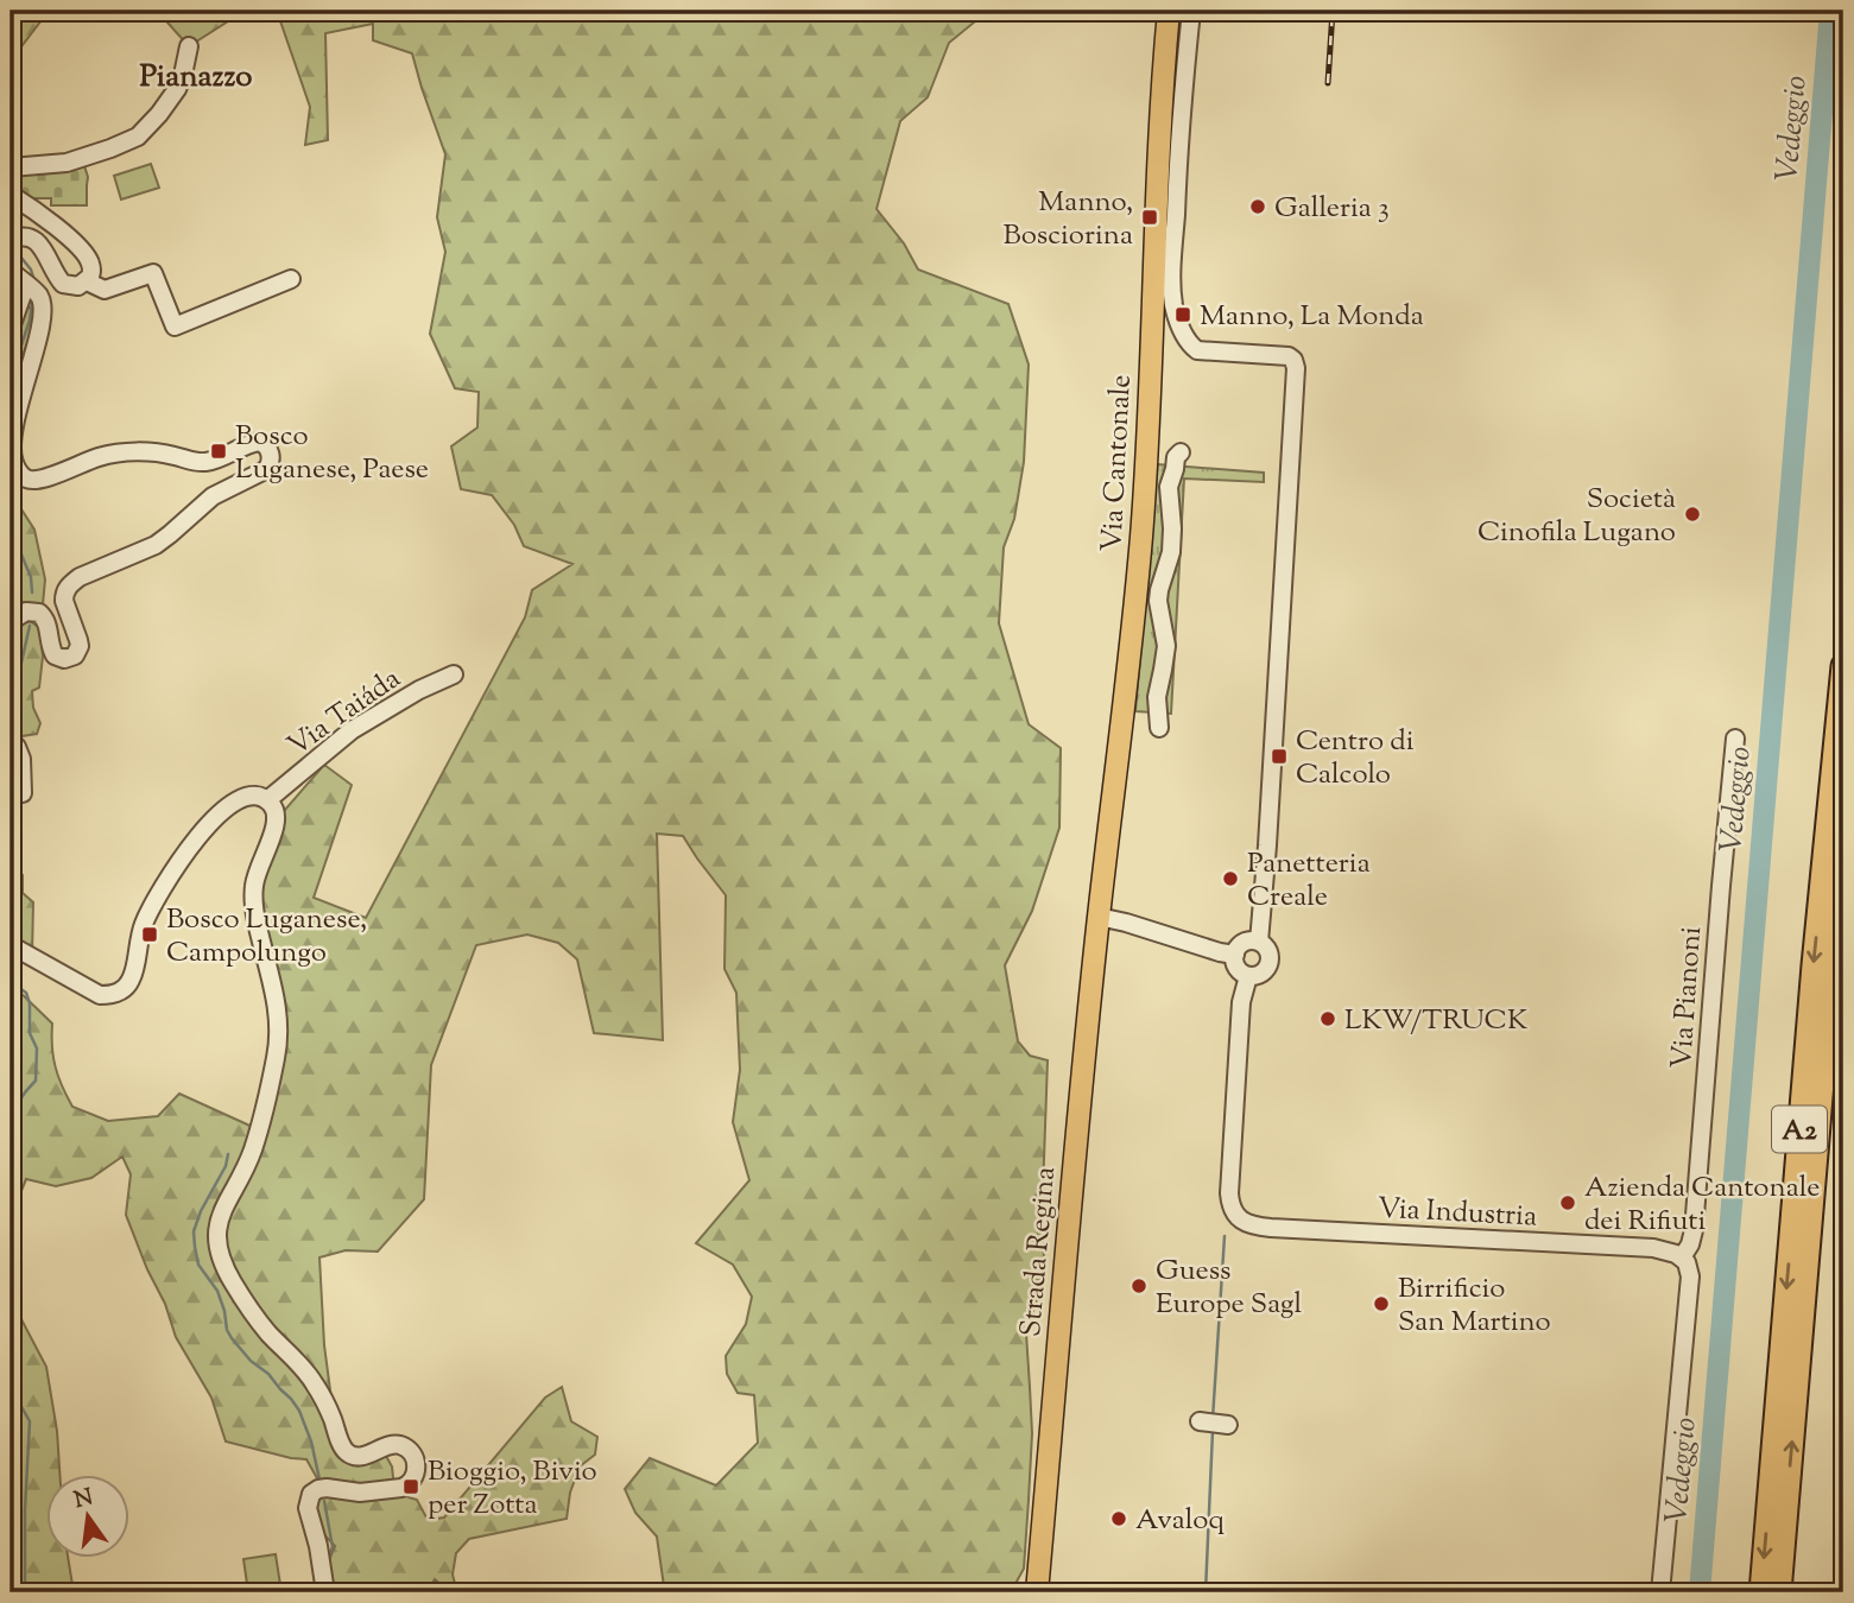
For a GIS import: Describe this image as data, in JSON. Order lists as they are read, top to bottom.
{
  "streets": {
    "highway": ["A2"],
    "main road": ["Via Cantonale", "Strada Regina"],
    "street": ["Via Taiáda", "Via Pianoni", "Via Industria"]
  },
  "crossings": [
    ["Via Cantonale", "Strada Regina"],
    ["Via Pianoni", "Via Industria"]
  ],
  "districts": ["Pianazzo"],
  "water": ["Vedeggio"],
  "places": {
    "other": [
      "Galleria 3",
      "Società Cinofila Lugano",
      "Panetteria Creale",
      "LKW/TRUCK",
      "Azienda Cantonale dei Rifiuti",
      "Guess Europe Sagl",
      "Birrificio San Martino",
      "Avaloq"
    ],
    "transit": [
      "Manno, Bosciorina",
      "Manno, La Monda",
      "Bosco Luganese, Paese",
      "Centro di Calcolo",
      "Bosco Luganese, Campolungo",
      "Bioggio, Bivio per Zotta"
    ]
  },
  "north": "top"
}
